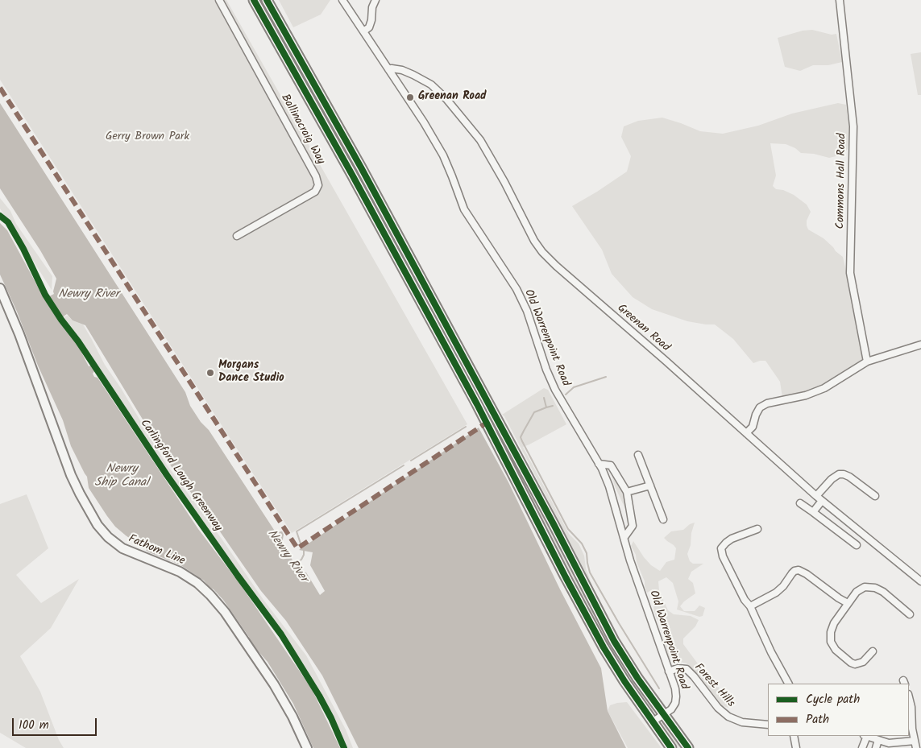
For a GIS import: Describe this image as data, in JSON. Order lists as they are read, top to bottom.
{
  "streets": {
    "main road": ["Fathom Line"],
    "street": [
      "Ballinacraig Way",
      "Commons Hall Road",
      "Greenan Road",
      "Old Warrenpoint Road",
      "Forest Hills"
    ],
    "cycle path": ["Carlingford Lough Greenway"]
  },
  "crossings": [
    ["Greenan Road", "Old Warrenpoint Road"],
    ["Old Warrenpoint Road", "Forest Hills"]
  ],
  "water": ["Newry River", "Newry Ship Canal"],
  "parks": ["Gerry Brown Park"],
  "places": ["Greenan Road", "Morgans Dance Studio"],
  "legend": ["Cycle path", "Path"],
  "scale_bar": "100 m"
}
